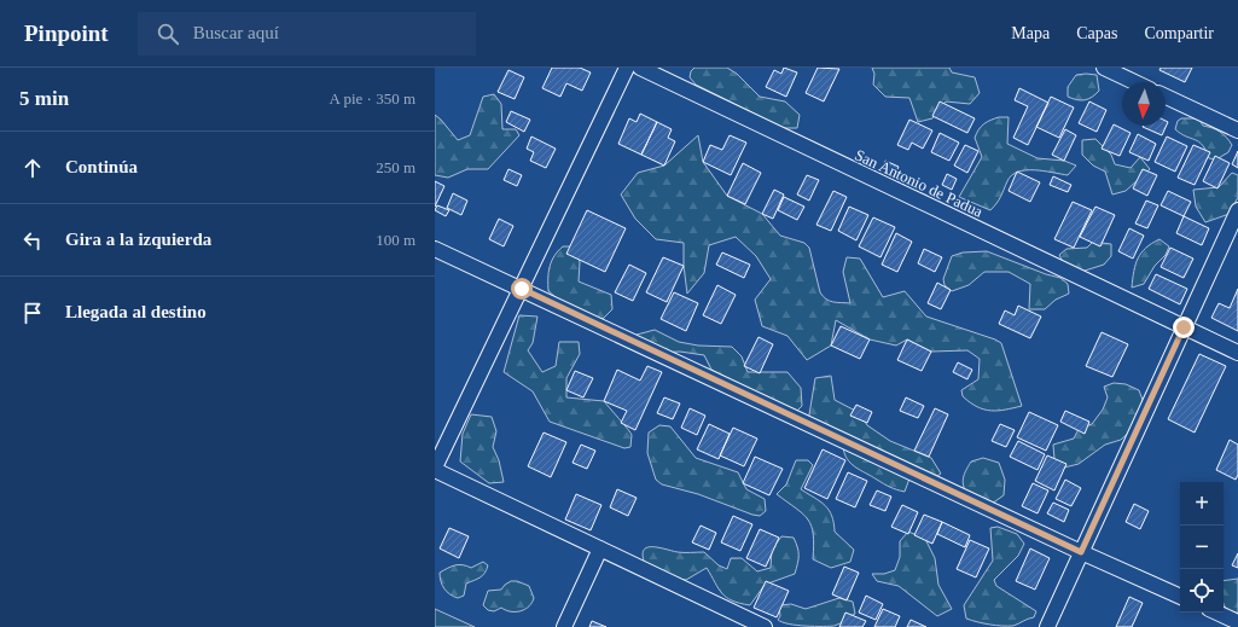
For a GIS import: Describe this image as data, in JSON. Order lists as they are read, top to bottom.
{
  "streets": {
    "street": ["San Antonio de Padua"]
  },
  "north": "bottom",
  "page": {
    "header": "Pinpoint",
    "search": "Buscar aquí",
    "nav": ["Mapa", "Capas", "Compartir"],
    "heading": ["5 min", "A pie · 350 m"],
    "list": [
      ["Continúa", "250 m"],
      ["Gira a la izquierda", "100 m"],
      "Llegada al destino"
    ],
    "map_buttons": ["+", "−"]
  }
}
